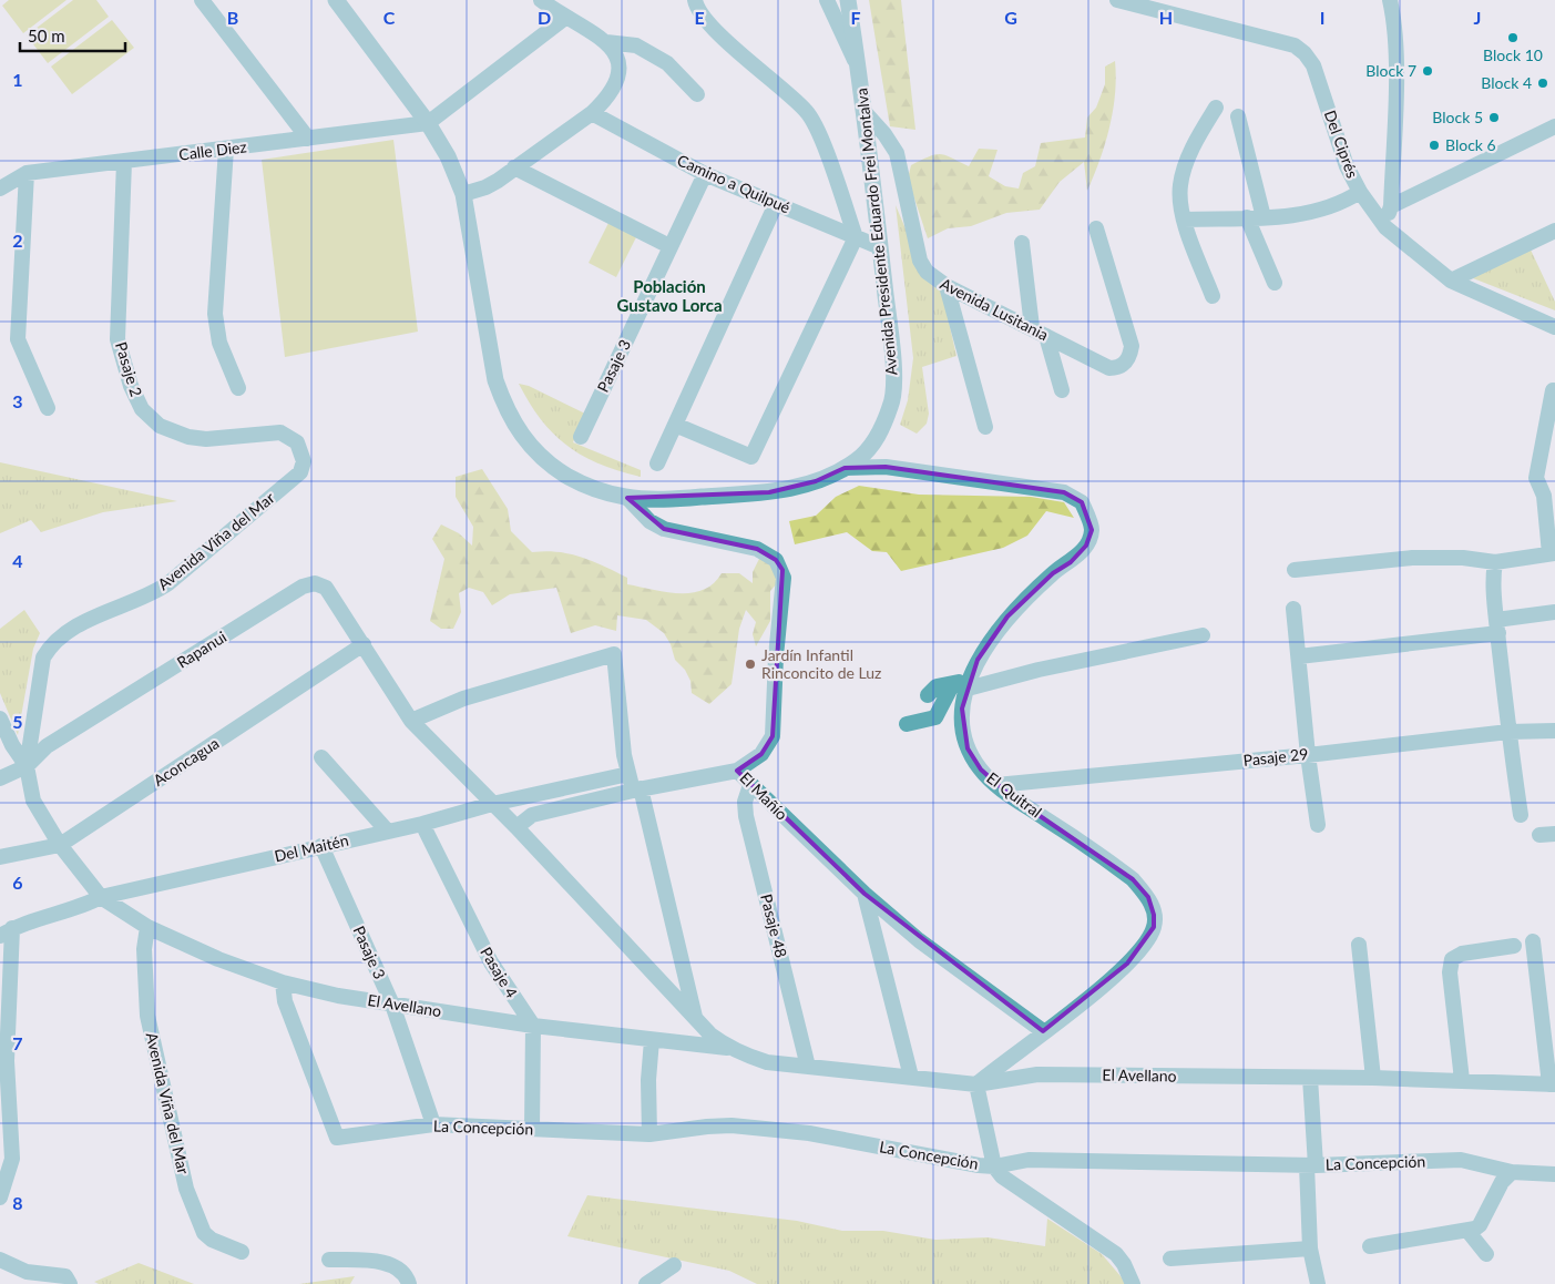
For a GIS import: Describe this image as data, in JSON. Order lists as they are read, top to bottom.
{
  "streets": {
    "street": [
      "Del Ciprés",
      "Calle Diez",
      "Camino a Quilpué",
      "Avenida Presidente Eduardo Frei Montalva",
      "Avenida Lusitania",
      "Pasaje 3",
      "Pasaje 2",
      "Avenida Viña del Mar",
      "Rapanui",
      "Pasaje 29",
      "Aconcagua",
      "El Quitral",
      "El Mañío",
      "Del Maitén",
      "Pasaje 48",
      "Pasaje 4",
      "El Avellano",
      "La Concepción"
    ]
  },
  "crossings": [
    ["Calle Diez", "Avenida Presidente Eduardo Frei Montalva"],
    ["Calle Diez", "Pasaje 2"],
    ["Camino a Quilpué", "Avenida Presidente Eduardo Frei Montalva"],
    ["Camino a Quilpué", "Pasaje 3"],
    ["Avenida Presidente Eduardo Frei Montalva", "Avenida Lusitania"],
    ["Avenida Presidente Eduardo Frei Montalva", "El Quitral"],
    ["Avenida Presidente Eduardo Frei Montalva", "El Mañío"],
    ["Pasaje 3", "Del Maitén"],
    ["Pasaje 3", "El Avellano"],
    ["Pasaje 3", "La Concepción"],
    ["Pasaje 2", "Avenida Viña del Mar"],
    ["Avenida Viña del Mar", "Rapanui"],
    ["Avenida Viña del Mar", "Aconcagua"],
    ["Avenida Viña del Mar", "Del Maitén"],
    ["Avenida Viña del Mar", "El Avellano"],
    ["Rapanui", "Aconcagua"],
    ["Rapanui", "El Avellano"],
    ["Pasaje 29", "El Quitral"],
    ["El Quitral", "El Mañío"],
    ["El Quitral", "El Avellano"],
    ["El Mañío", "Pasaje 48"],
    ["Del Maitén", "Pasaje 4"],
    ["Del Maitén", "El Avellano"],
    ["Pasaje 48", "El Avellano"],
    ["Pasaje 4", "El Avellano"],
    ["El Avellano", "La Concepción"]
  ],
  "districts": ["Población Gustavo Lorca"],
  "places": [
    "Block 10",
    "Block 7",
    "Block 4",
    "Block 5",
    "Block 6",
    "Jardín Infantil Rinconcito de Luz"
  ],
  "scale_bar": "50 m",
  "grid": {
    "columns": [
      "B",
      "C",
      "D",
      "E",
      "F",
      "G",
      "H",
      "I",
      "J"
    ],
    "rows": [
      "1",
      "2",
      "3",
      "4",
      "5",
      "6",
      "7",
      "8"
    ]
  }
}
